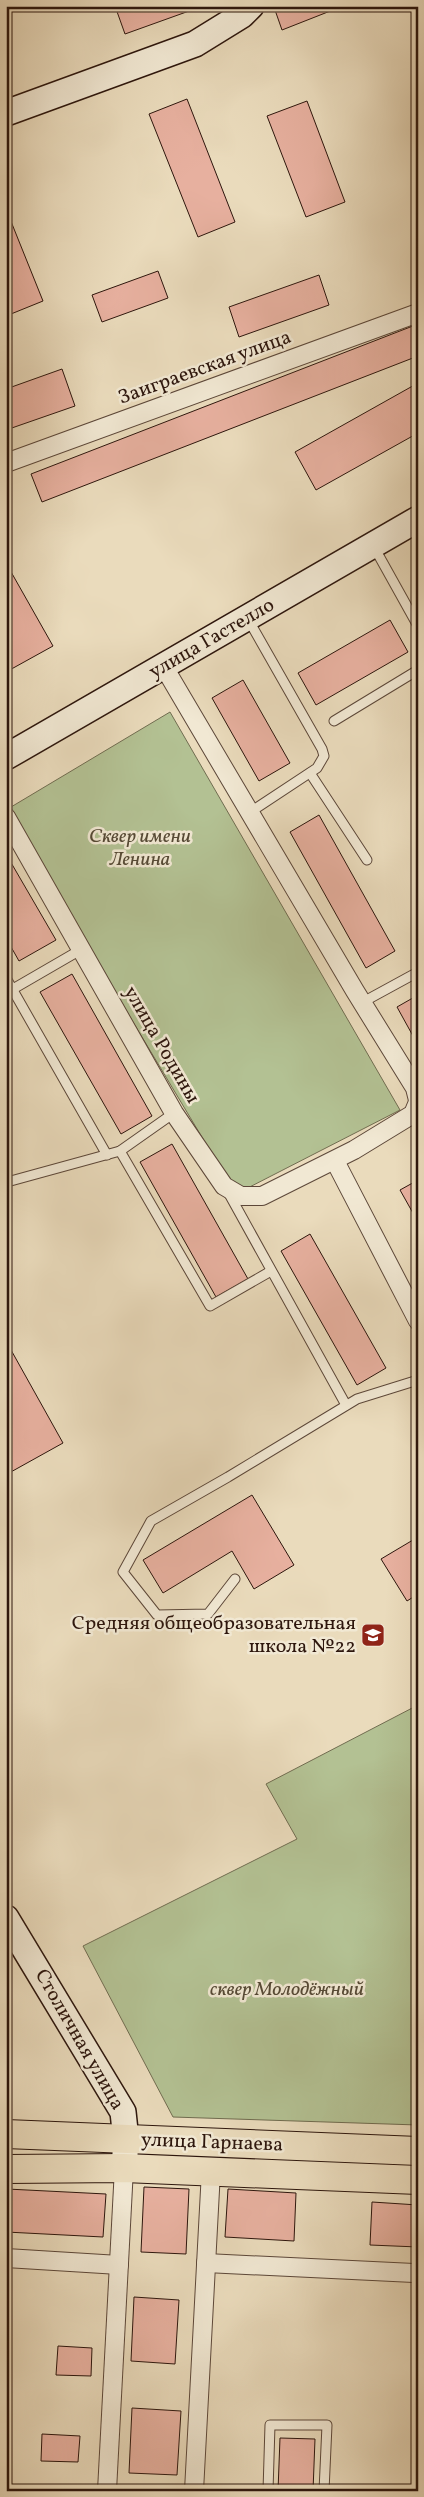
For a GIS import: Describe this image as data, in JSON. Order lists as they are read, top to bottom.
{
  "streets": {
    "main road": ["улица Гарнаева"],
    "street": [
      "Заиграевская улица",
      "улица Гастелло",
      "улица Родины",
      "Столичная улица"
    ]
  },
  "crossings": [
    ["Столичная улица", "улица Гарнаева"]
  ],
  "parks": ["Сквер имени Ленина", "сквер Молодёжный"],
  "places": {
    "school or university": ["Средняя общеобразовательная школа №22"]
  }
}
